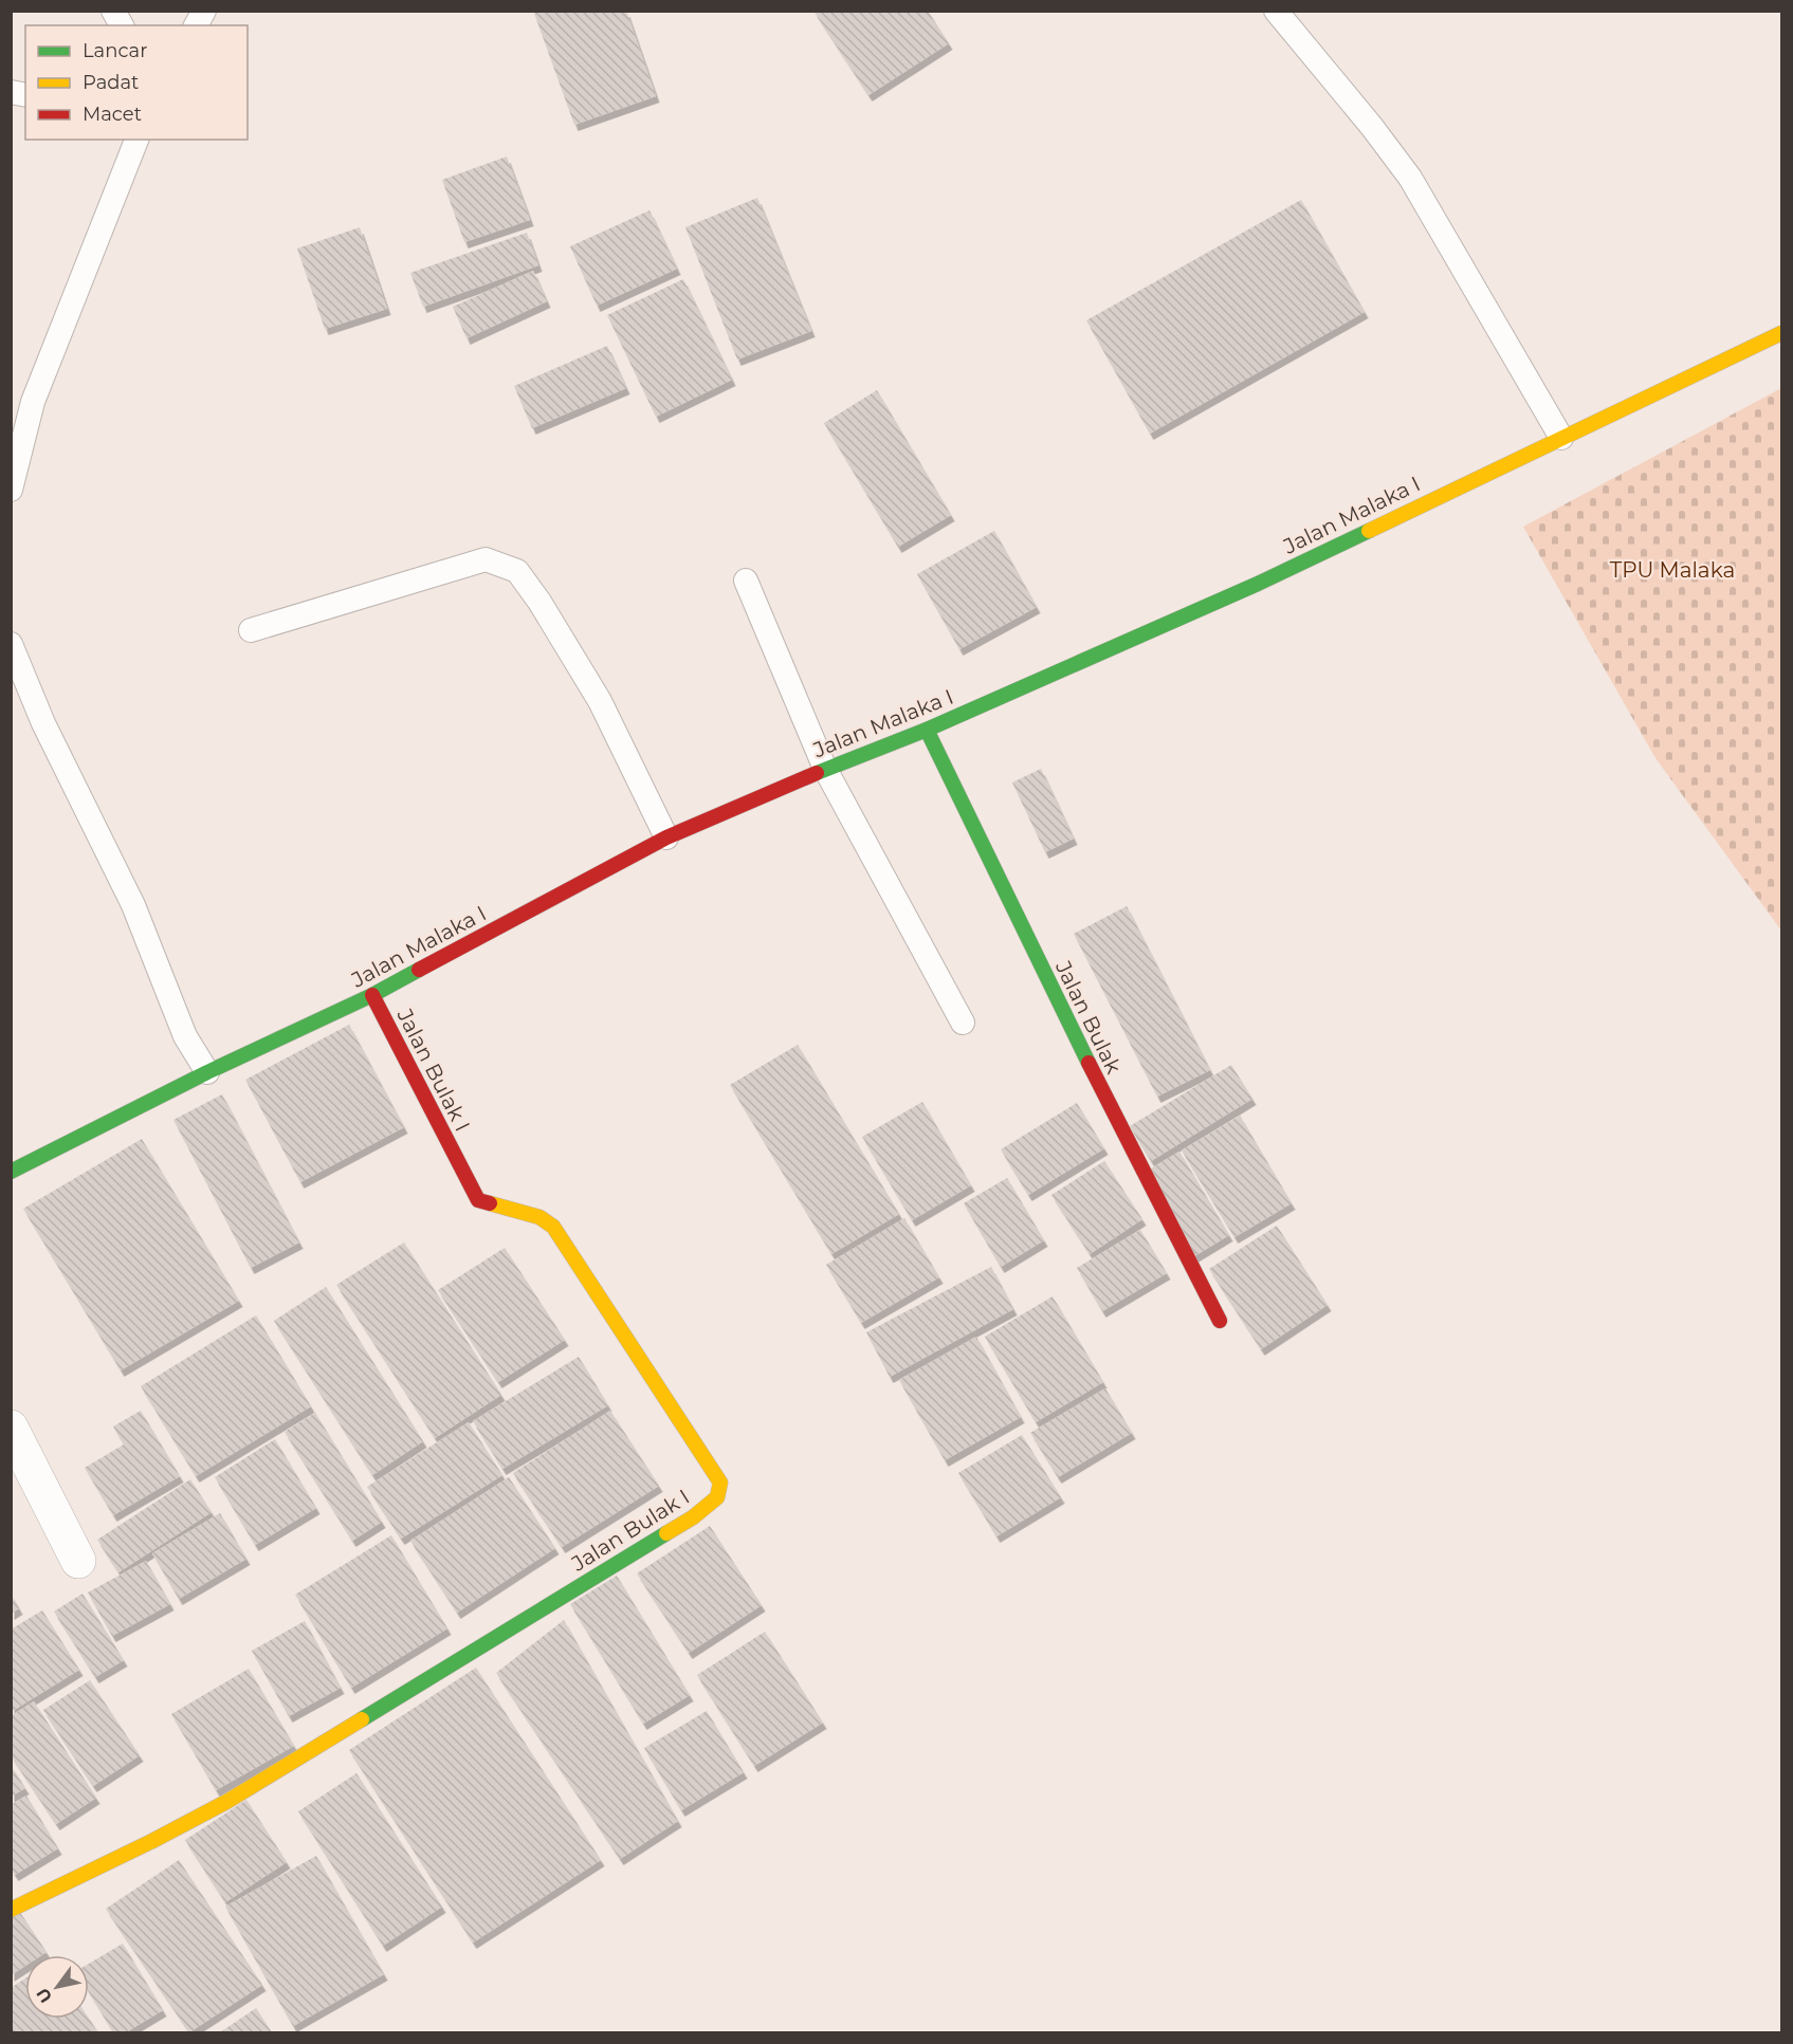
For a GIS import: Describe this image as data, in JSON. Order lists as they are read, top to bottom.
{
  "streets": {
    "street": ["Jalan Malaka I", "Jalan Bulak", "Jalan Bulak I"]
  },
  "crossings": [
    ["Jalan Malaka I", "Jalan Bulak"],
    ["Jalan Malaka I", "Jalan Bulak I"]
  ],
  "parks": ["TPU Malaka"],
  "legend": ["Lancar", "Padat", "Macet"],
  "north": "bottom left"
}
